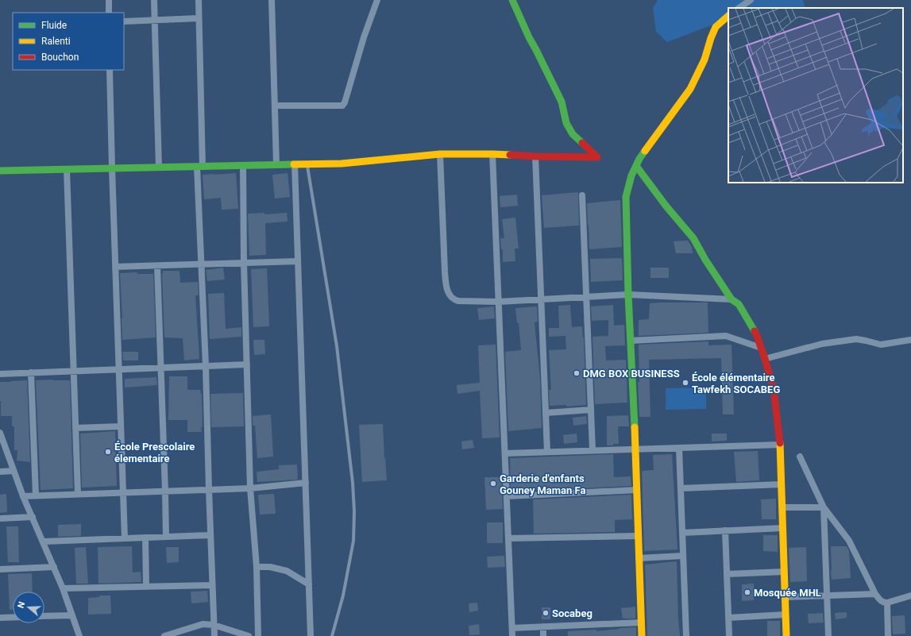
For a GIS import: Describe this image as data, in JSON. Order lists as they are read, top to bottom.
{
  "places": [
    "DMG BOX BUSINESS",
    "École élémentaire Tawfekh SOCABEG",
    "École Prescolaire élementaire",
    "Garderie d'enfants Gouney Maman Fa",
    "Mosquée MHL",
    "Socabeg"
  ],
  "legend": ["Fluide", "Ralenti", "Bouchon"],
  "north": "left"
}
